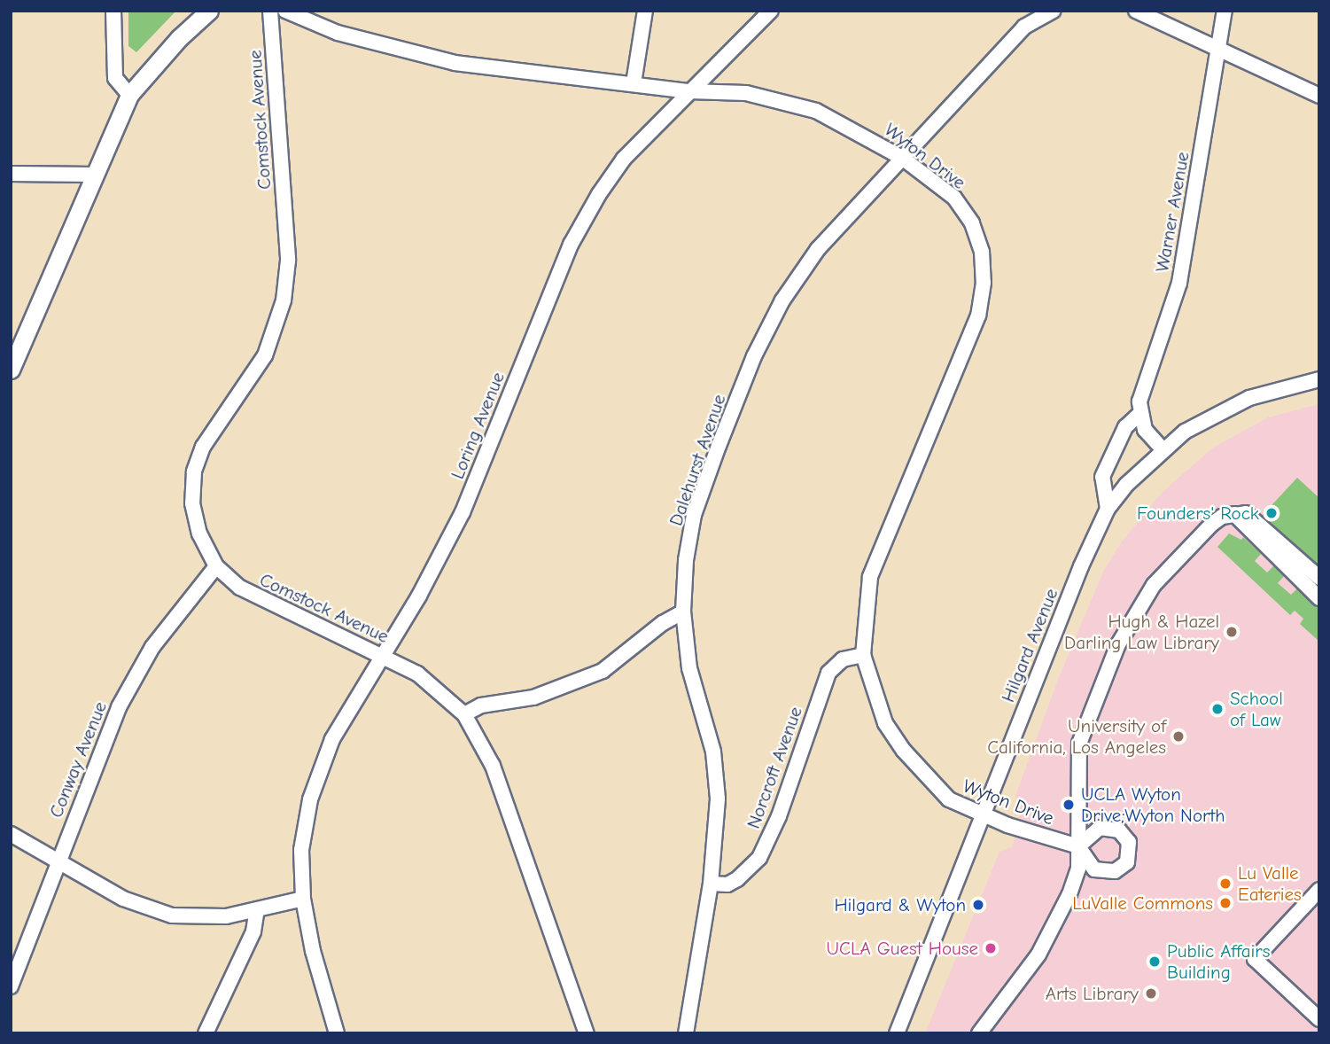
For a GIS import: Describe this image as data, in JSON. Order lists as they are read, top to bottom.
{
  "streets": {
    "street": [
      "Comstock Avenue",
      "Wyton Drive",
      "Warner Avenue",
      "Loring Avenue",
      "Dalehurst Avenue",
      "Hilgard Avenue",
      "Conway Avenue",
      "Norcroft Avenue"
    ]
  },
  "crossings": [
    ["Comstock Avenue", "Loring Avenue"],
    ["Comstock Avenue", "Conway Avenue"],
    ["Wyton Drive", "Loring Avenue"],
    ["Wyton Drive", "Dalehurst Avenue"],
    ["Wyton Drive", "Hilgard Avenue"],
    ["Wyton Drive", "Norcroft Avenue"],
    ["Warner Avenue", "Hilgard Avenue"],
    ["Dalehurst Avenue", "Norcroft Avenue"]
  ],
  "places": [
    "Founders' Rock",
    "Hugh & Hazel Darling Law Library",
    "School of Law",
    "University of California, Los Angeles",
    "UCLA Wyton Drive;Wyton North",
    "Lu Valle Eateries",
    "LuValle Commons",
    "Hilgard & Wyton",
    "UCLA Guest House",
    "Public Affairs Building",
    "Arts Library"
  ]
}
